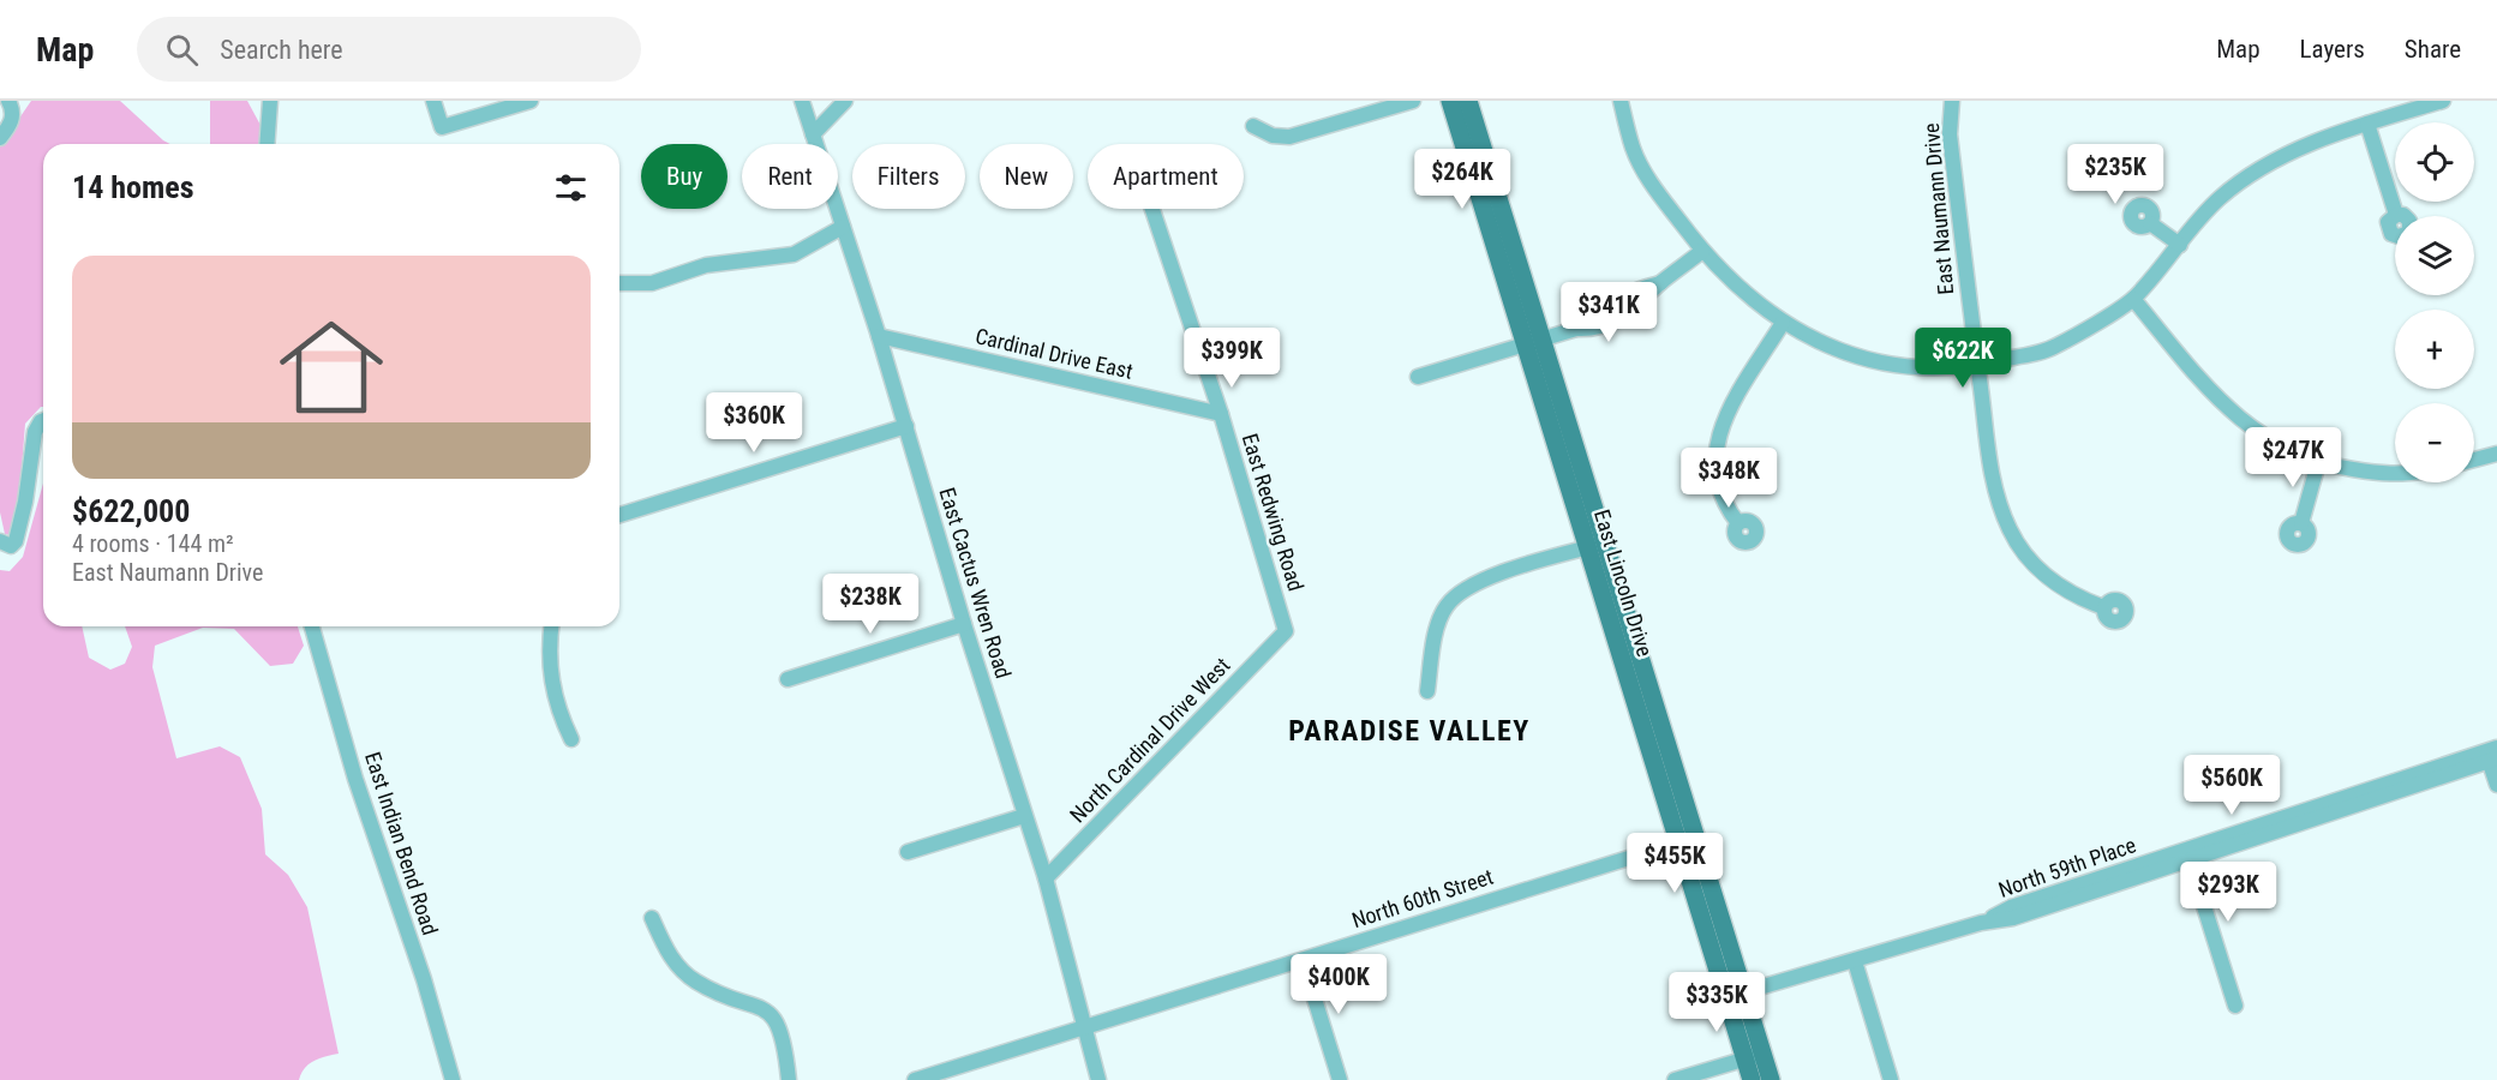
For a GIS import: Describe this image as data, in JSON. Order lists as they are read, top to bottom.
{
  "streets": {
    "main road": ["East Lincoln Drive"],
    "street": [
      "East Naumann Drive",
      "Cardinal Drive East",
      "East Redwing Road",
      "East Cactus Wren Road",
      "North Cardinal Drive West",
      "East Indian Bend Road",
      "North 59th Place",
      "North 60th Street"
    ]
  },
  "crossings": [
    ["Cardinal Drive East", "East Redwing Road"],
    ["Cardinal Drive East", "East Cactus Wren Road"],
    ["East Redwing Road", "North Cardinal Drive West"],
    ["East Cactus Wren Road", "North Cardinal Drive West"],
    ["East Cactus Wren Road", "North 60th Street"],
    ["East Lincoln Drive", "North 59th Place"],
    ["East Lincoln Drive", "North 60th Street"]
  ],
  "districts": ["PARADISE VALLEY"],
  "page": {
    "header": "Map",
    "search": "Search here",
    "nav": ["Map", "Layers", "Share"],
    "map_buttons": ["+", "−"],
    "price": [
      "$235K",
      "$264K",
      "$341K",
      "$399K",
      "$622K",
      "$360K",
      "$247K",
      "$348K",
      "$238K",
      "$560K",
      "$455K",
      "$293K",
      "$400K",
      "$335K"
    ],
    "chip": [
      "Buy",
      "Rent",
      "Filters",
      "New",
      "Apartment"
    ],
    "heading": "14 homes",
    "list": [
      {
        "name": "$622,000",
        "note": "4 rooms · 144 m² · East Naumann Drive"
      }
    ]
  }
}
